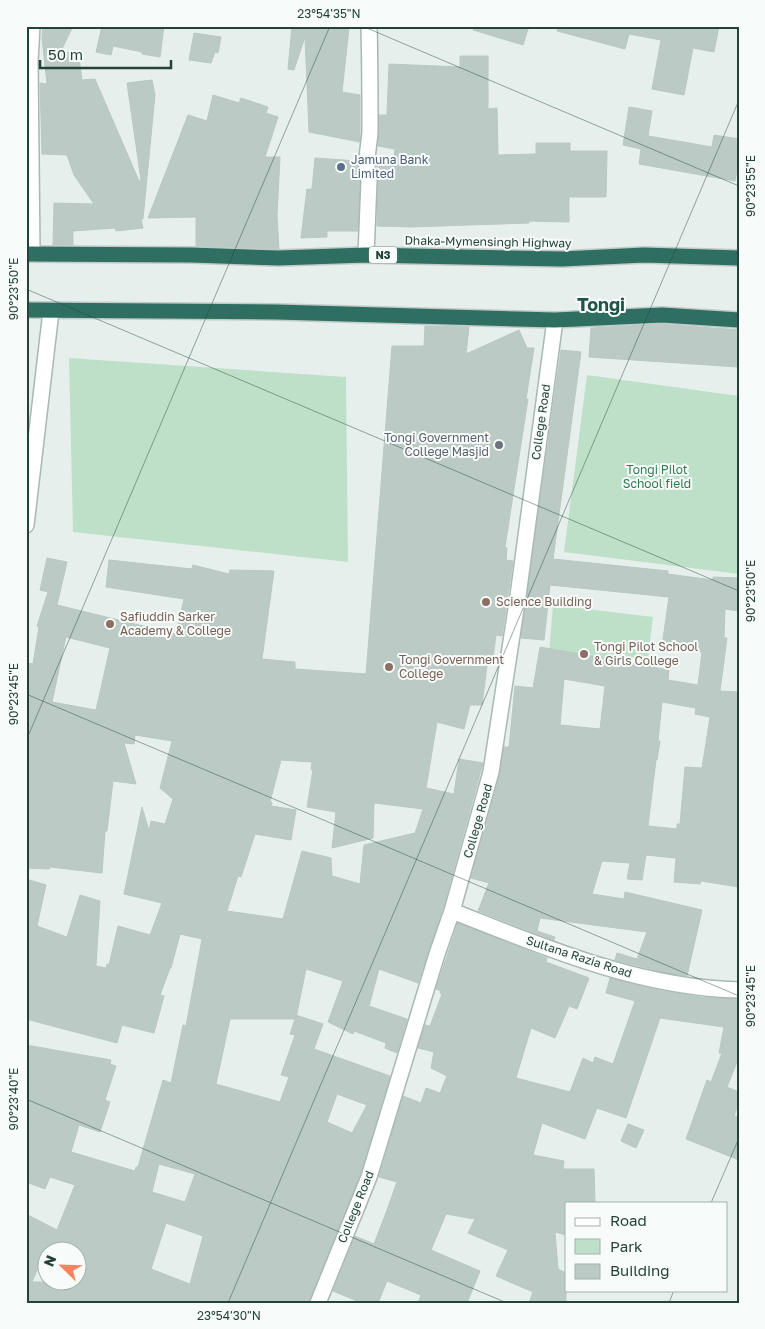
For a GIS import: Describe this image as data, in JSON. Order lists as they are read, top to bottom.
{
  "streets": {
    "highway": ["Dhaka-Mymensingh Highway", "N3"],
    "street": ["College Road", "Sultana Razia Road"]
  },
  "crossings": [
    ["College Road", "Sultana Razia Road"]
  ],
  "districts": ["Tongi"],
  "parks": ["Tongi Pilot School field"],
  "places": [
    "Jamuna Bank Limited",
    "Tongi Government College Masjid",
    "Science Building",
    "Safiuddin Sarker Academy & College",
    "Tongi Pilot School & Girls College",
    "Tongi Government College"
  ],
  "legend": ["Road", "Park", "Building"],
  "scale_bar": "50 m",
  "north": "top left",
  "coordinates": [
    "23°54'35\"N",
    "90°23'55\"E",
    "90°23'50\"E",
    "90°23'45\"E",
    "90°23'40\"E",
    "23°54'30\"N"
  ]
}
